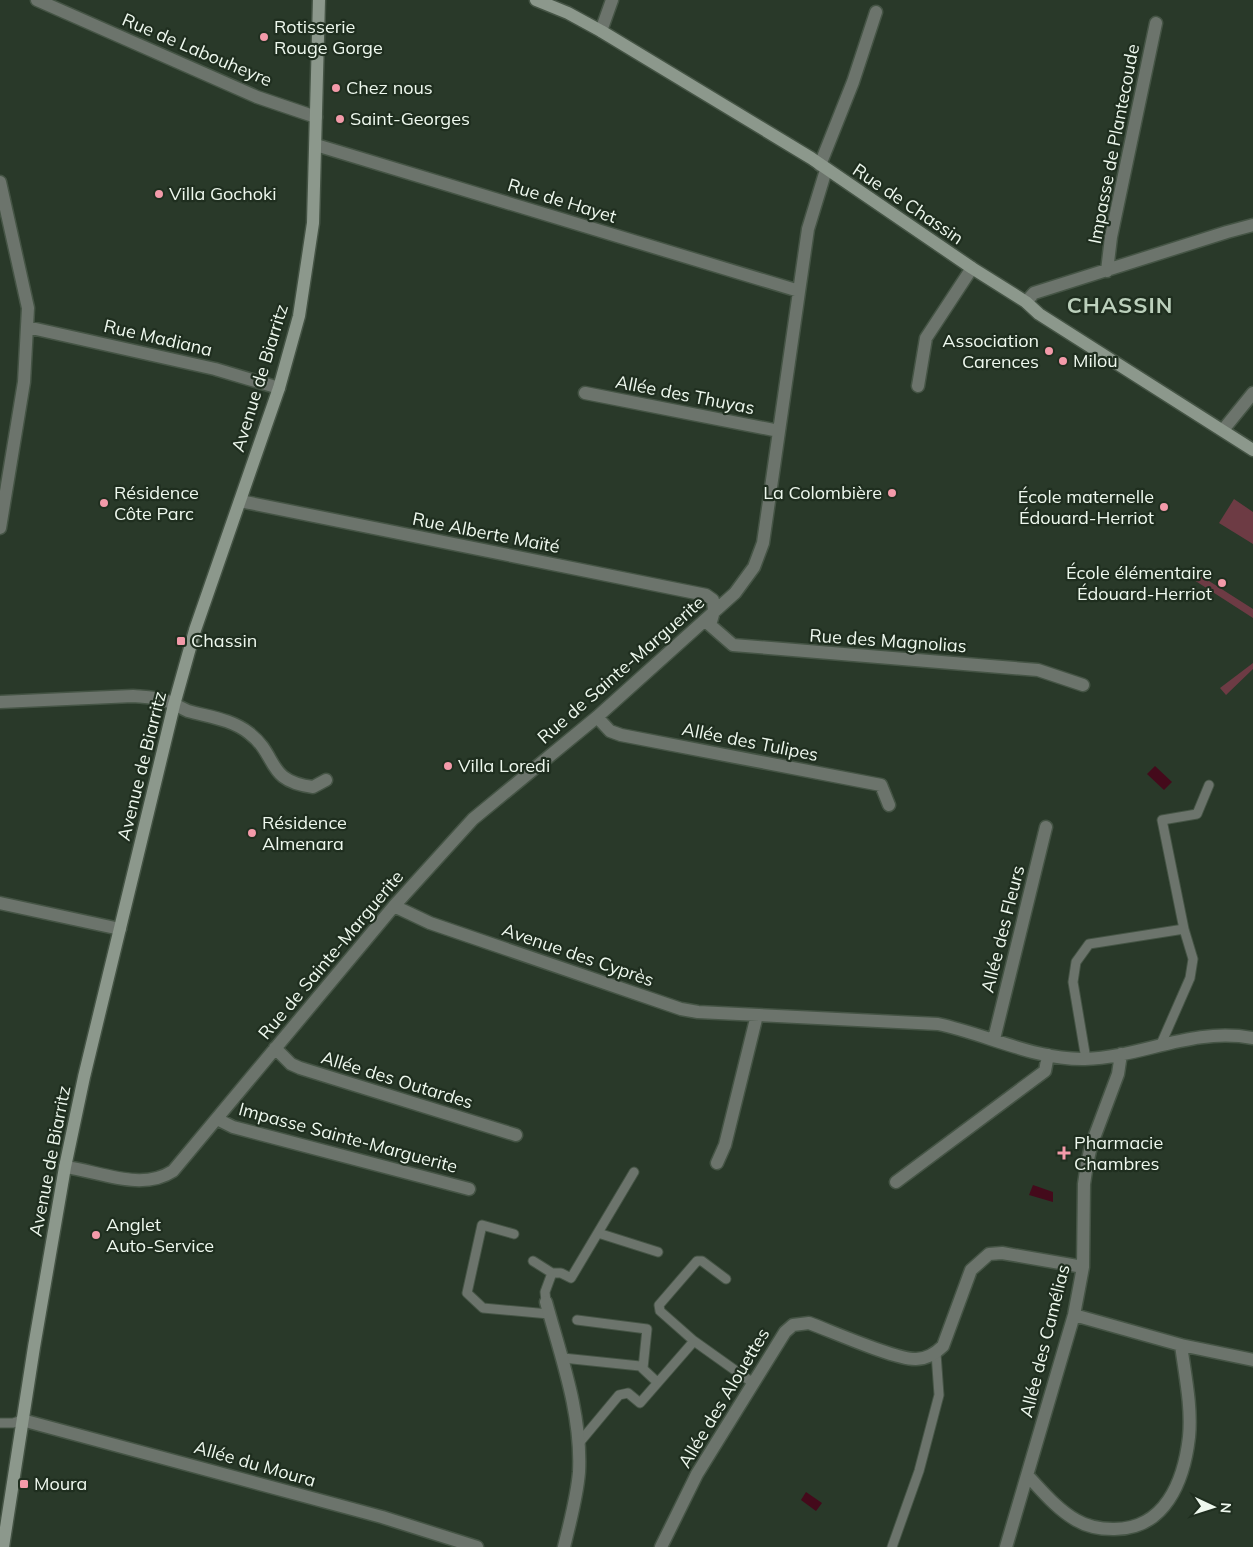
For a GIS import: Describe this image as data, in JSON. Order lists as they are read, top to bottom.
{
  "streets": {
    "main road": ["Rue de Chassin", "Avenue de Biarritz"],
    "street": [
      "Rue de Labouheyre",
      "Impasse de Plantecoude",
      "Rue de Hayet",
      "Rue Madiana",
      "Allée des Thuyas",
      "Rue Alberte Maïté",
      "Rue des Magnolias",
      "Rue de Sainte-Marguerite",
      "Allée des Tulipes",
      "Allée des Fleurs",
      "Avenue des Cyprès",
      "Allée des Outardes",
      "Impasse Sainte-Marguerite",
      "Allée des Camélias",
      "Allée des Alouettes",
      "Allée du Moura"
    ]
  },
  "crossings": [
    ["Rue de Labouheyre", "Avenue de Biarritz"],
    ["Rue de Hayet", "Avenue de Biarritz"],
    ["Rue de Hayet", "Rue de Sainte-Marguerite"],
    ["Rue de Chassin", "Rue de Sainte-Marguerite"],
    ["Rue Madiana", "Avenue de Biarritz"],
    ["Avenue de Biarritz", "Rue Alberte Maïté"],
    ["Avenue de Biarritz", "Rue de Sainte-Marguerite"],
    ["Avenue de Biarritz", "Allée du Moura"],
    ["Allée des Thuyas", "Rue de Sainte-Marguerite"],
    ["Rue Alberte Maïté", "Rue des Magnolias"],
    ["Rue Alberte Maïté", "Rue de Sainte-Marguerite"],
    ["Rue des Magnolias", "Rue de Sainte-Marguerite"],
    ["Rue de Sainte-Marguerite", "Allée des Tulipes"],
    ["Rue de Sainte-Marguerite", "Avenue des Cyprès"],
    ["Rue de Sainte-Marguerite", "Allée des Outardes"],
    ["Rue de Sainte-Marguerite", "Impasse Sainte-Marguerite"],
    ["Allée des Fleurs", "Avenue des Cyprès"],
    ["Avenue des Cyprès", "Allée des Camélias"]
  ],
  "districts": ["CHASSIN"],
  "places": {
    "other": [
      "Rotisserie Rouge Gorge",
      "Chez nous",
      "Saint-Georges",
      "Villa Gochoki",
      "Association Carences",
      "Milou",
      "La Colombière",
      "Résidence Côte Parc",
      "École maternelle Édouard-Herriot",
      "École élémentaire Édouard-Herriot",
      "Villa Loredi",
      "Résidence Almenara",
      "Anglet Auto-Service"
    ],
    "transit": ["Chassin", "Moura"],
    "health": ["Pharmacie Chambres"]
  },
  "north": "right"
}
